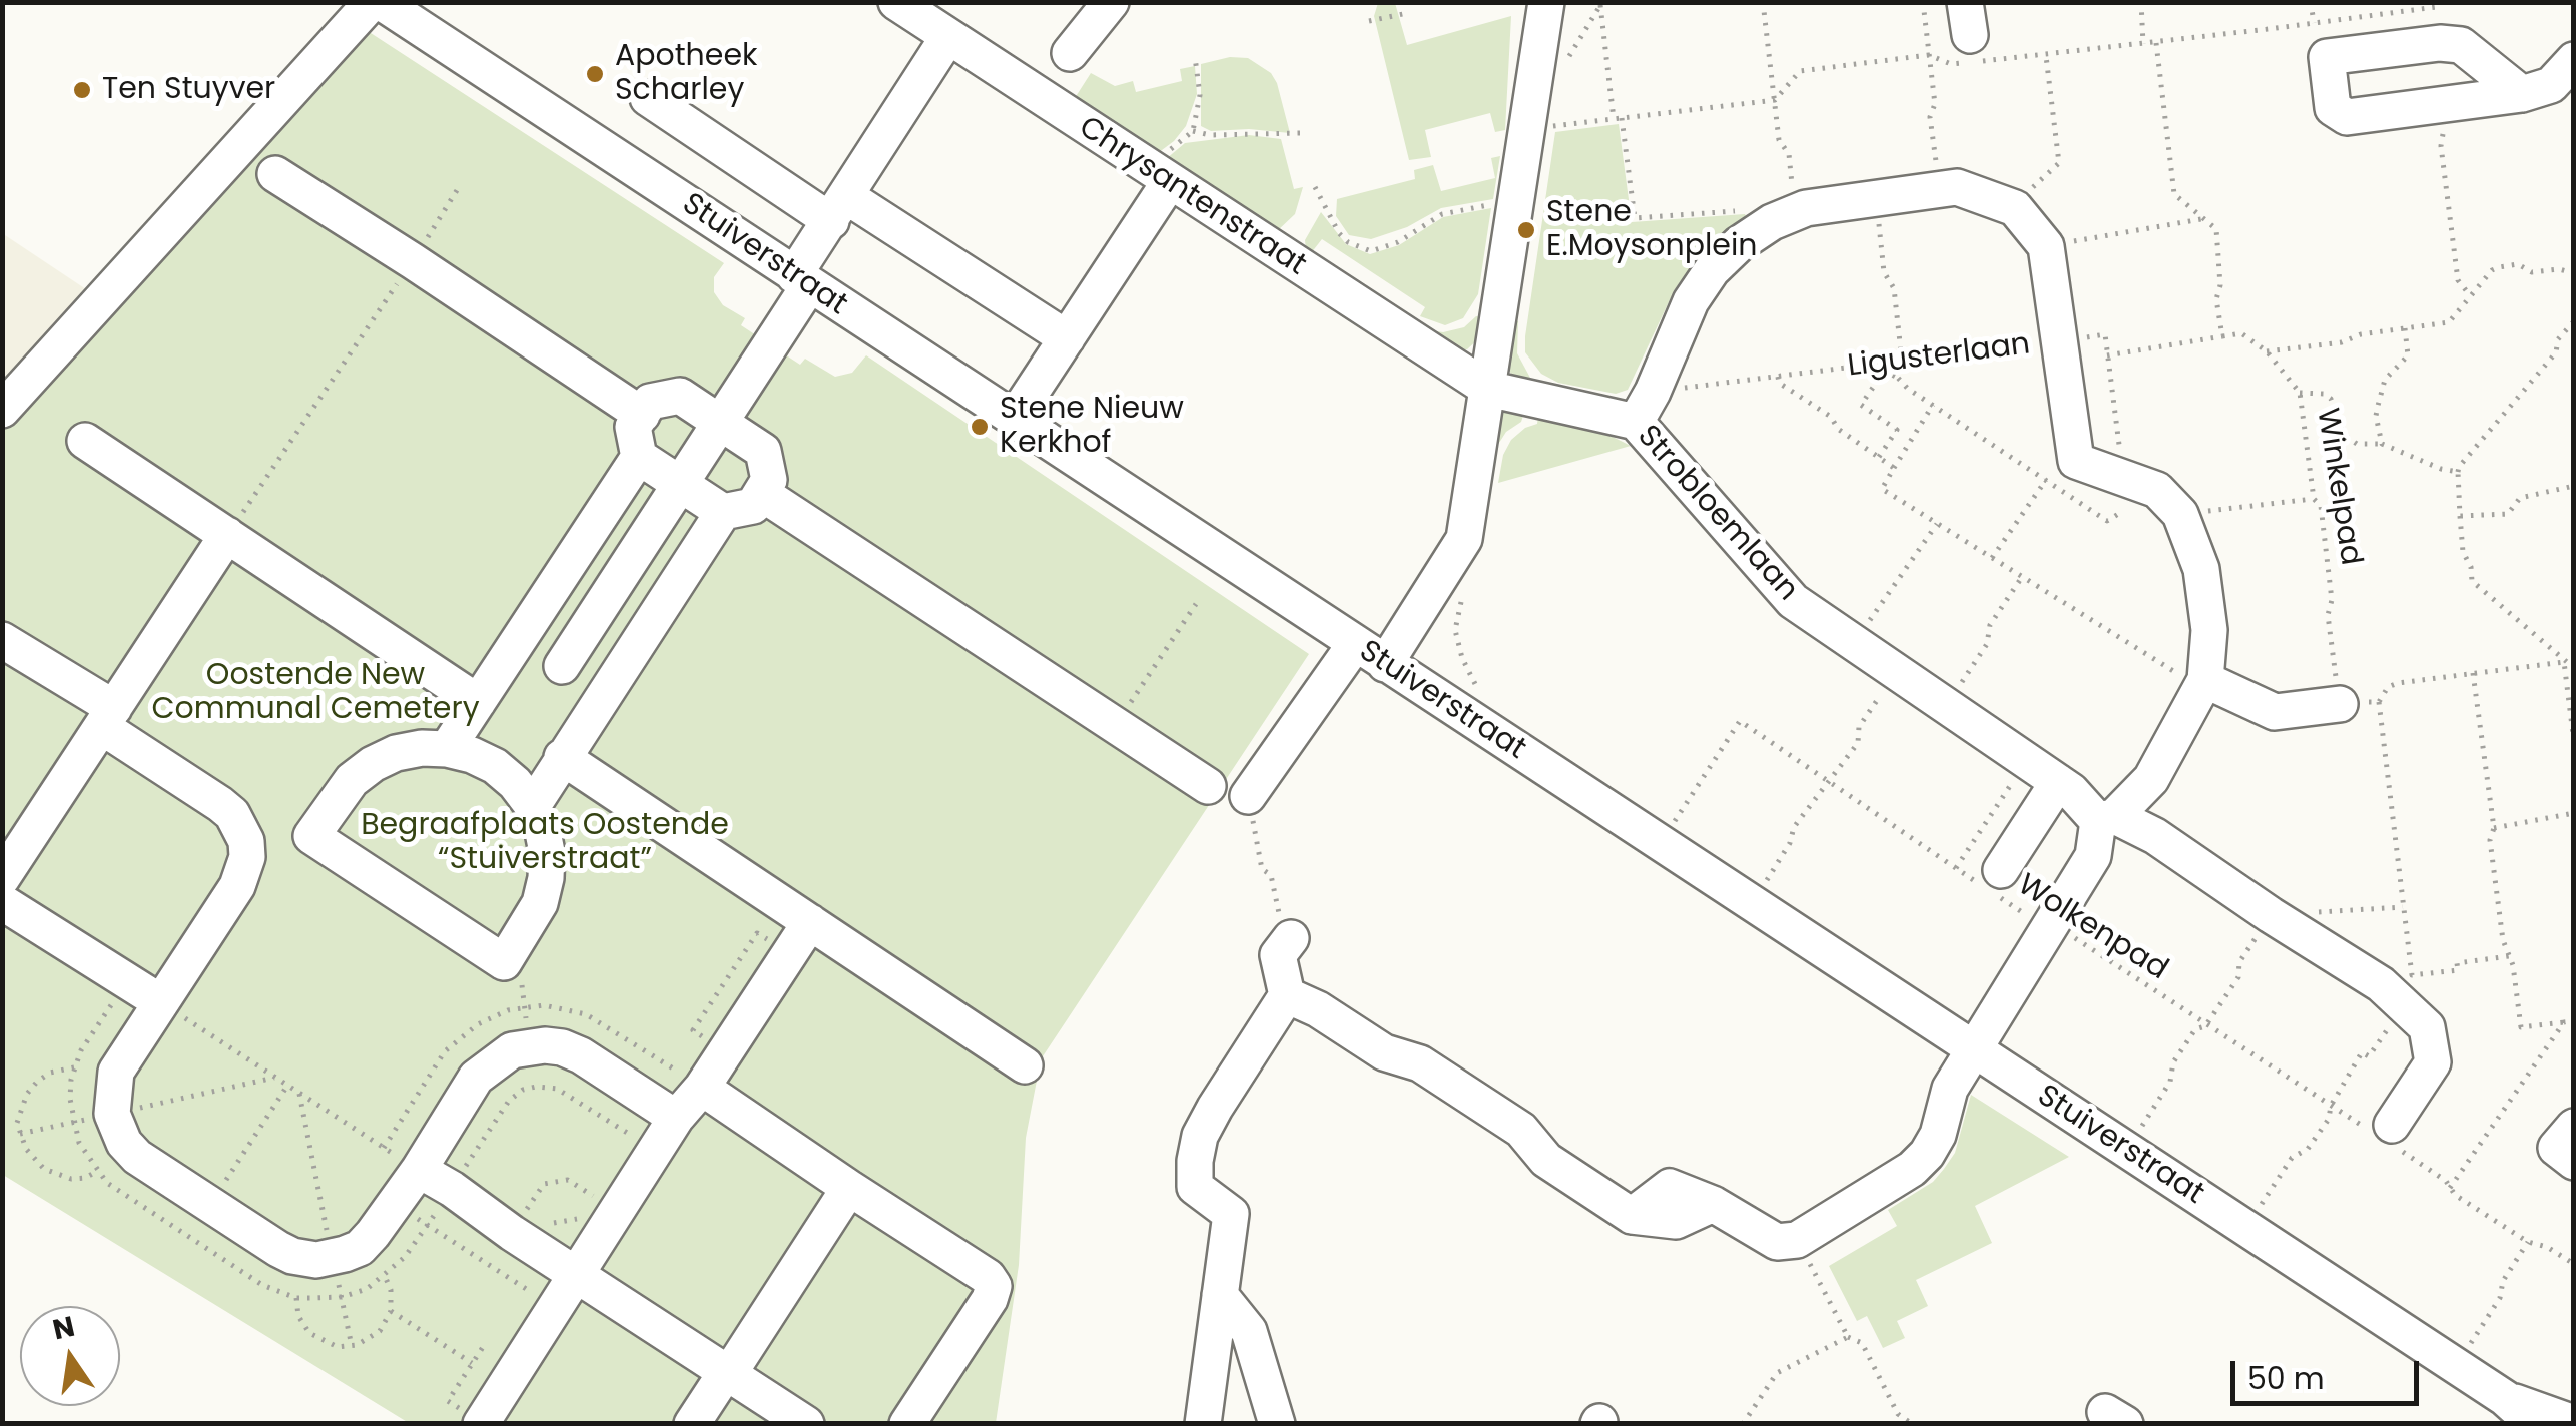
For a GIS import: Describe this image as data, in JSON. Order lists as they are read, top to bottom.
{
  "streets": {
    "street": [
      "Chrysantenstraat",
      "Stuiverstraat",
      "Ligusterlaan",
      "Strobloemlaan"
    ],
    "path": ["Winkelpad", "Wolkenpad"]
  },
  "crossings": [
    ["Chrysantenstraat", "Strobloemlaan"],
    ["Stuiverstraat", "Wolkenpad"],
    ["Ligusterlaan", "Strobloemlaan"]
  ],
  "parks": ["Oostende New Communal Cemetery", "Begraafplaats Oostende “Stuiverstraat”"],
  "places": [
    "Apotheek Scharley",
    "Ten Stuyver",
    "Stene E.Moysonplein",
    "Stene Nieuw Kerkhof"
  ],
  "scale_bar": "50 m",
  "north": "top"
}
